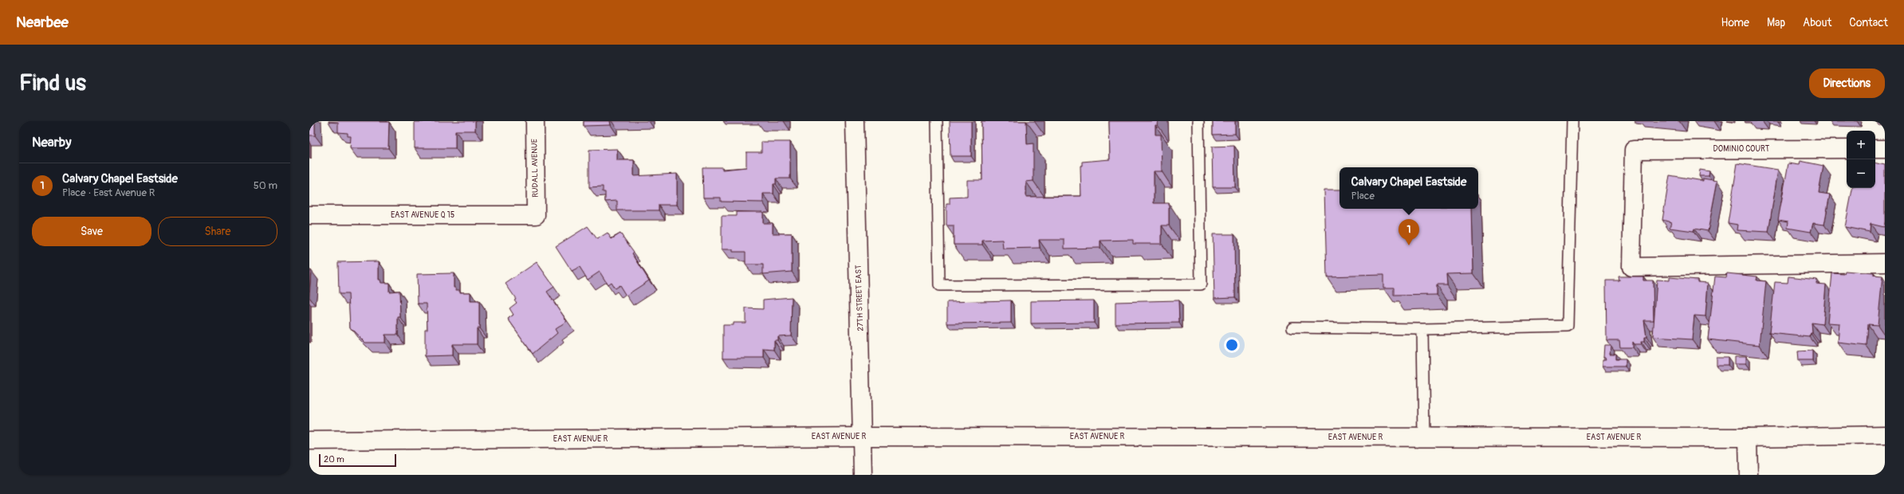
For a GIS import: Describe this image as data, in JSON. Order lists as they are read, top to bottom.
{
  "streets": {
    "main road": [
      "DOMINIO COURT",
      "RUDALL AVENUE",
      "EAST AVENUE Q 15",
      "27TH STREET EAST",
      "EAST AVENUE R"
    ]
  },
  "crossings": [
    ["RUDALL AVENUE", "EAST AVENUE Q 15"],
    ["27TH STREET EAST", "EAST AVENUE R"]
  ],
  "scale_bar": "20 m",
  "page": {
    "header": "Nearbee",
    "nav": [
      "Home",
      "Map",
      "About",
      "Contact"
    ],
    "buttons": [
      "Directions",
      ["Save", "Share"]
    ],
    "title": "Find us",
    "heading": "Nearby",
    "map_buttons": ["+", "−"],
    "list": [
      {
        "mark": "1",
        "name": "Calvary Chapel Eastside",
        "note": "Place · East Avenue R",
        "value": "50 m"
      }
    ],
    "popup": ["Calvary Chapel Eastside", "Place"],
    "pins": "1",
    "scale": "20 m"
  }
}
